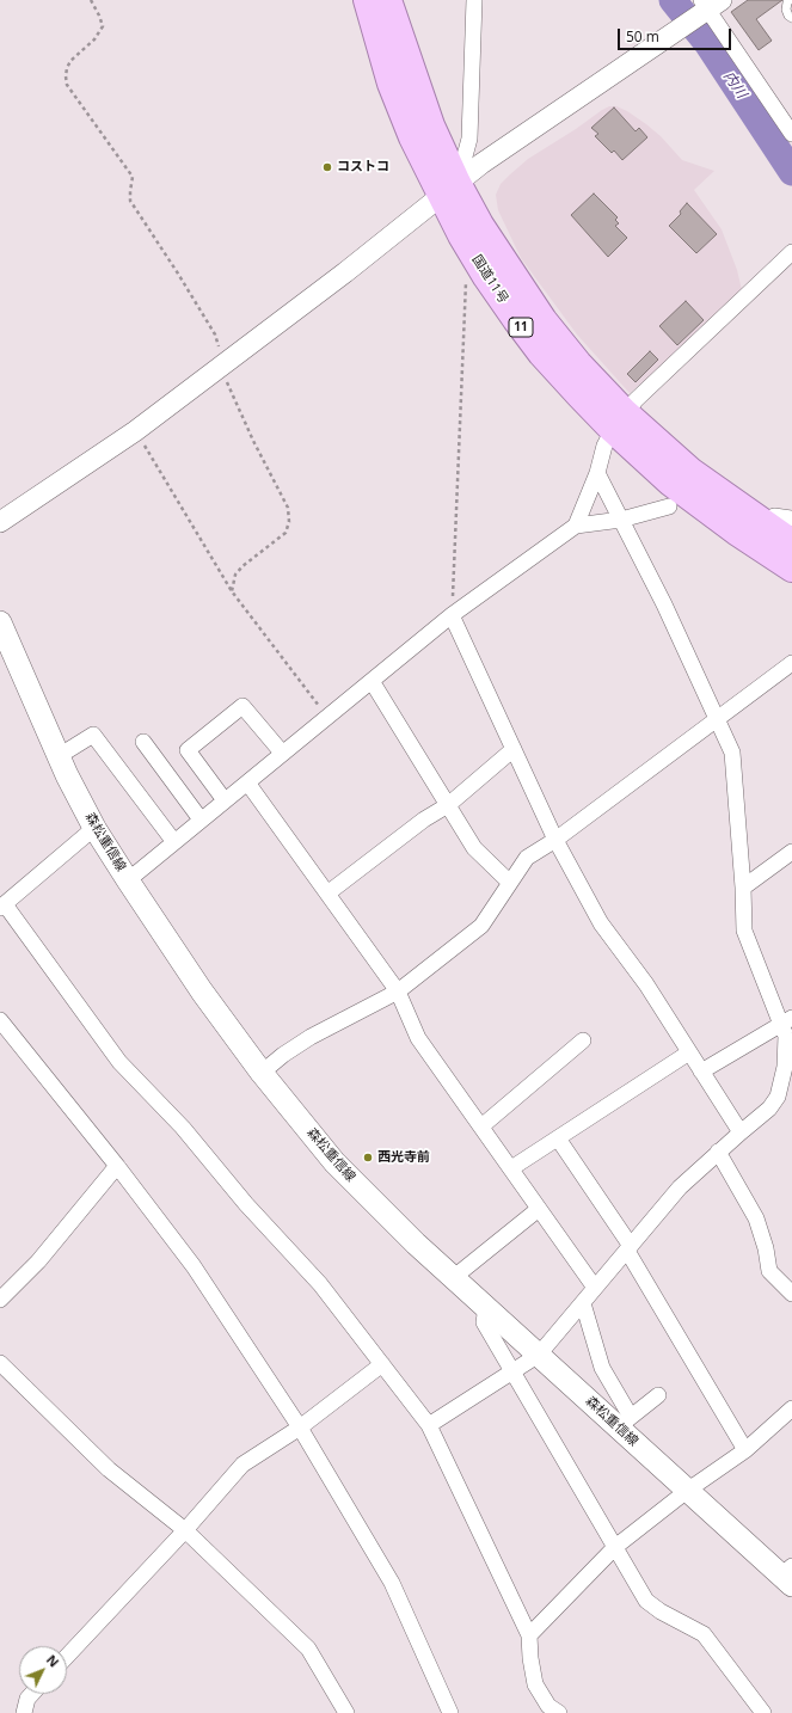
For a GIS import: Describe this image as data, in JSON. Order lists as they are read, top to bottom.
{
  "streets": {
    "highway": ["国道11号", "11"],
    "main road": ["森松重信線"]
  },
  "water": ["内川"],
  "places": ["コストコ", "西光寺前"],
  "scale_bar": "50 m",
  "north": "top right"
}
